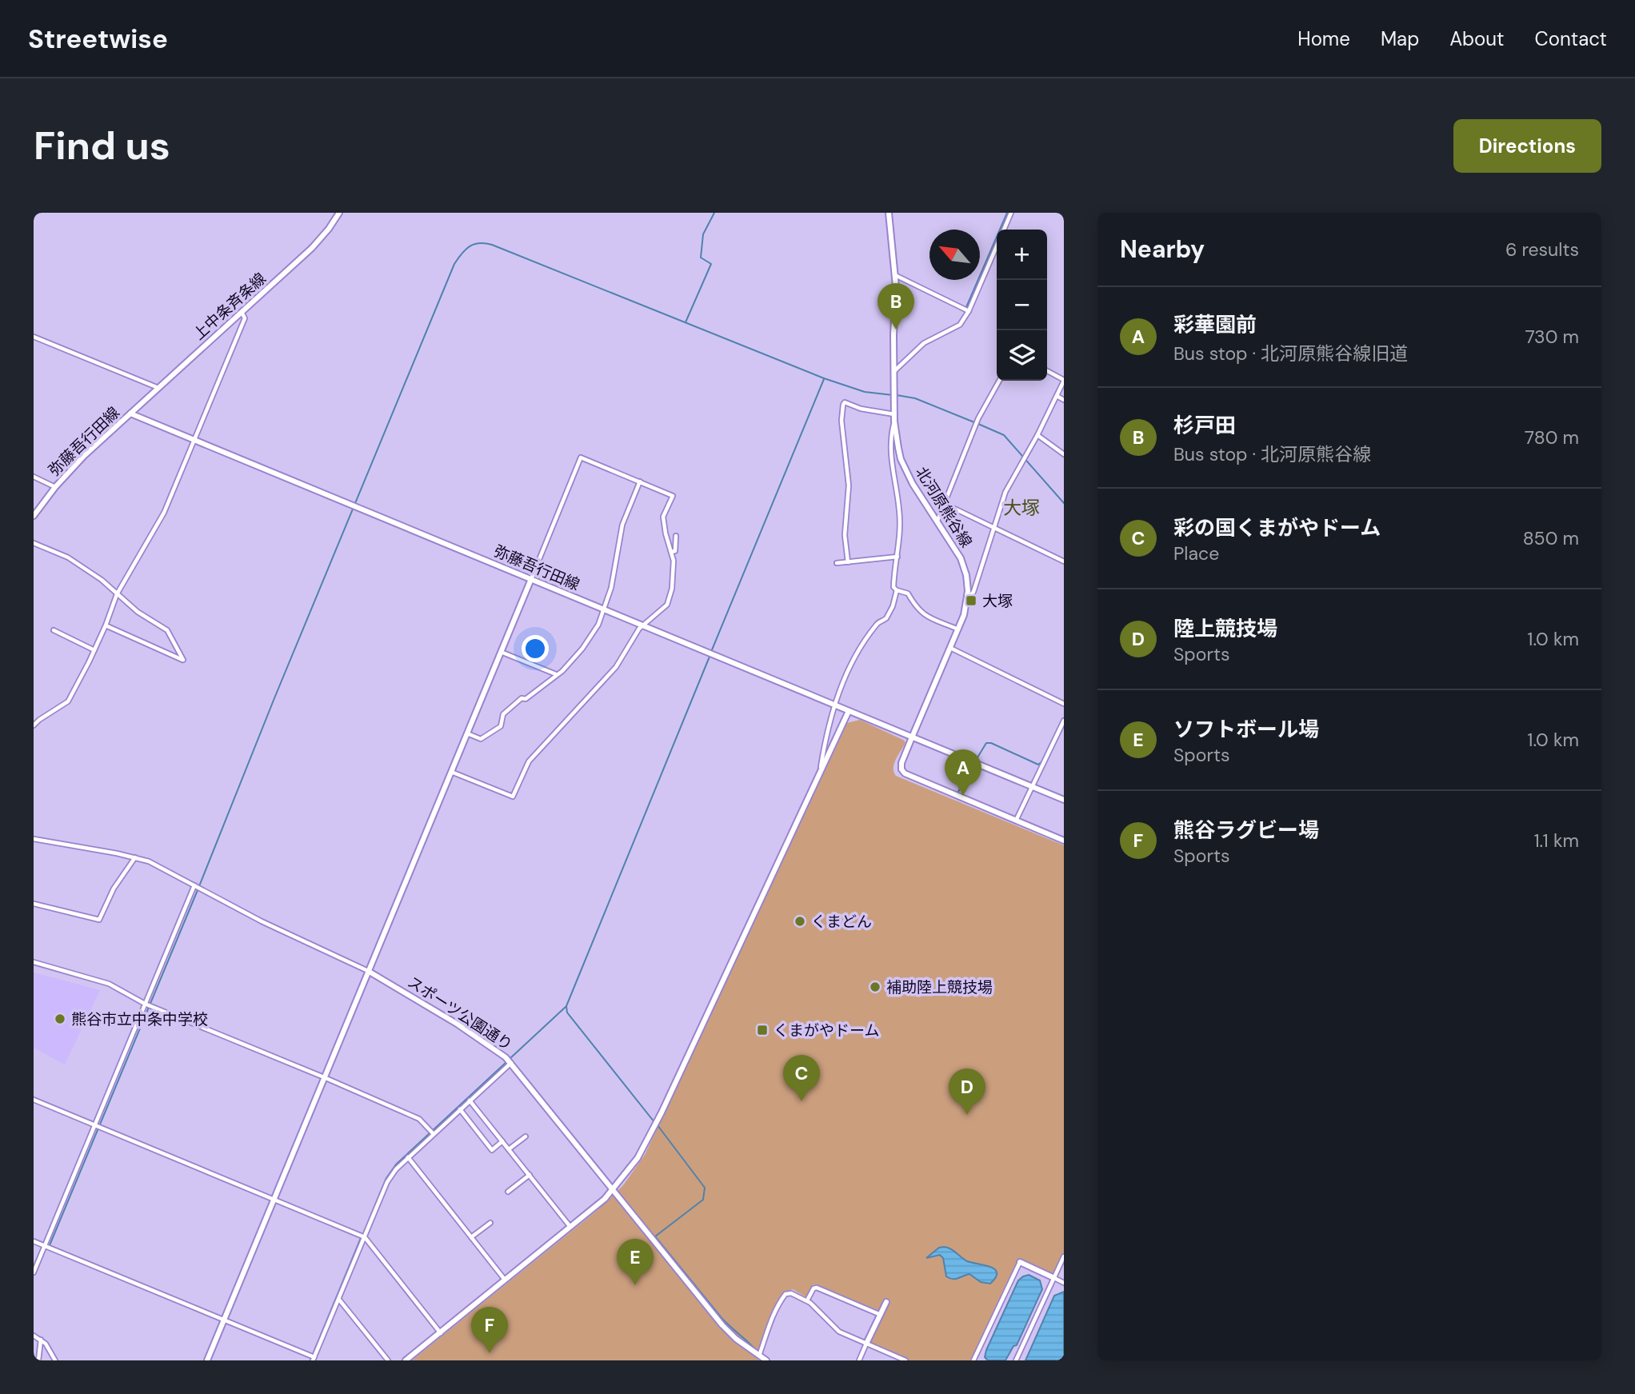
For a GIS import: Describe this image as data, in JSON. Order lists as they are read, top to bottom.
{
  "streets": {
    "street": [
      "上中条斉条線",
      "弥藤吾行田線",
      "北河原熊谷線",
      "スポーツ公園通り"
    ]
  },
  "crossings": [
    ["上中条斉条線", "弥藤吾行田線"],
    ["弥藤吾行田線", "北河原熊谷線"]
  ],
  "districts": ["大塚"],
  "places": {
    "transit": ["大塚", "くまがやドーム"],
    "other": ["くまどん", "補助陸上競技場", "熊谷市立中条中学校"]
  },
  "north": "top left",
  "page": {
    "header": "Streetwise",
    "nav": [
      "Home",
      "Map",
      "About",
      "Contact"
    ],
    "buttons": "Directions",
    "title": "Find us",
    "heading": ["Nearby", "6 results"],
    "map_buttons": ["+", "−"],
    "pins": [
      "B",
      "A",
      "C",
      "D",
      "E",
      "F"
    ],
    "list": [
      {
        "mark": "A",
        "name": "彩華園前",
        "note": "Bus stop · 北河原熊谷線旧道",
        "value": "730 m"
      },
      {
        "mark": "B",
        "name": "杉戸田",
        "note": "Bus stop · 北河原熊谷線",
        "value": "780 m"
      },
      {
        "mark": "C",
        "name": "彩の国くまがやドーム",
        "note": "Place",
        "value": "850 m"
      },
      {
        "mark": "D",
        "name": "陸上競技場",
        "note": "Sports",
        "value": "1.0 km"
      },
      {
        "mark": "E",
        "name": "ソフトボール場",
        "note": "Sports",
        "value": "1.0 km"
      },
      {
        "mark": "F",
        "name": "熊谷ラグビー場",
        "note": "Sports",
        "value": "1.1 km"
      }
    ]
  }
}
